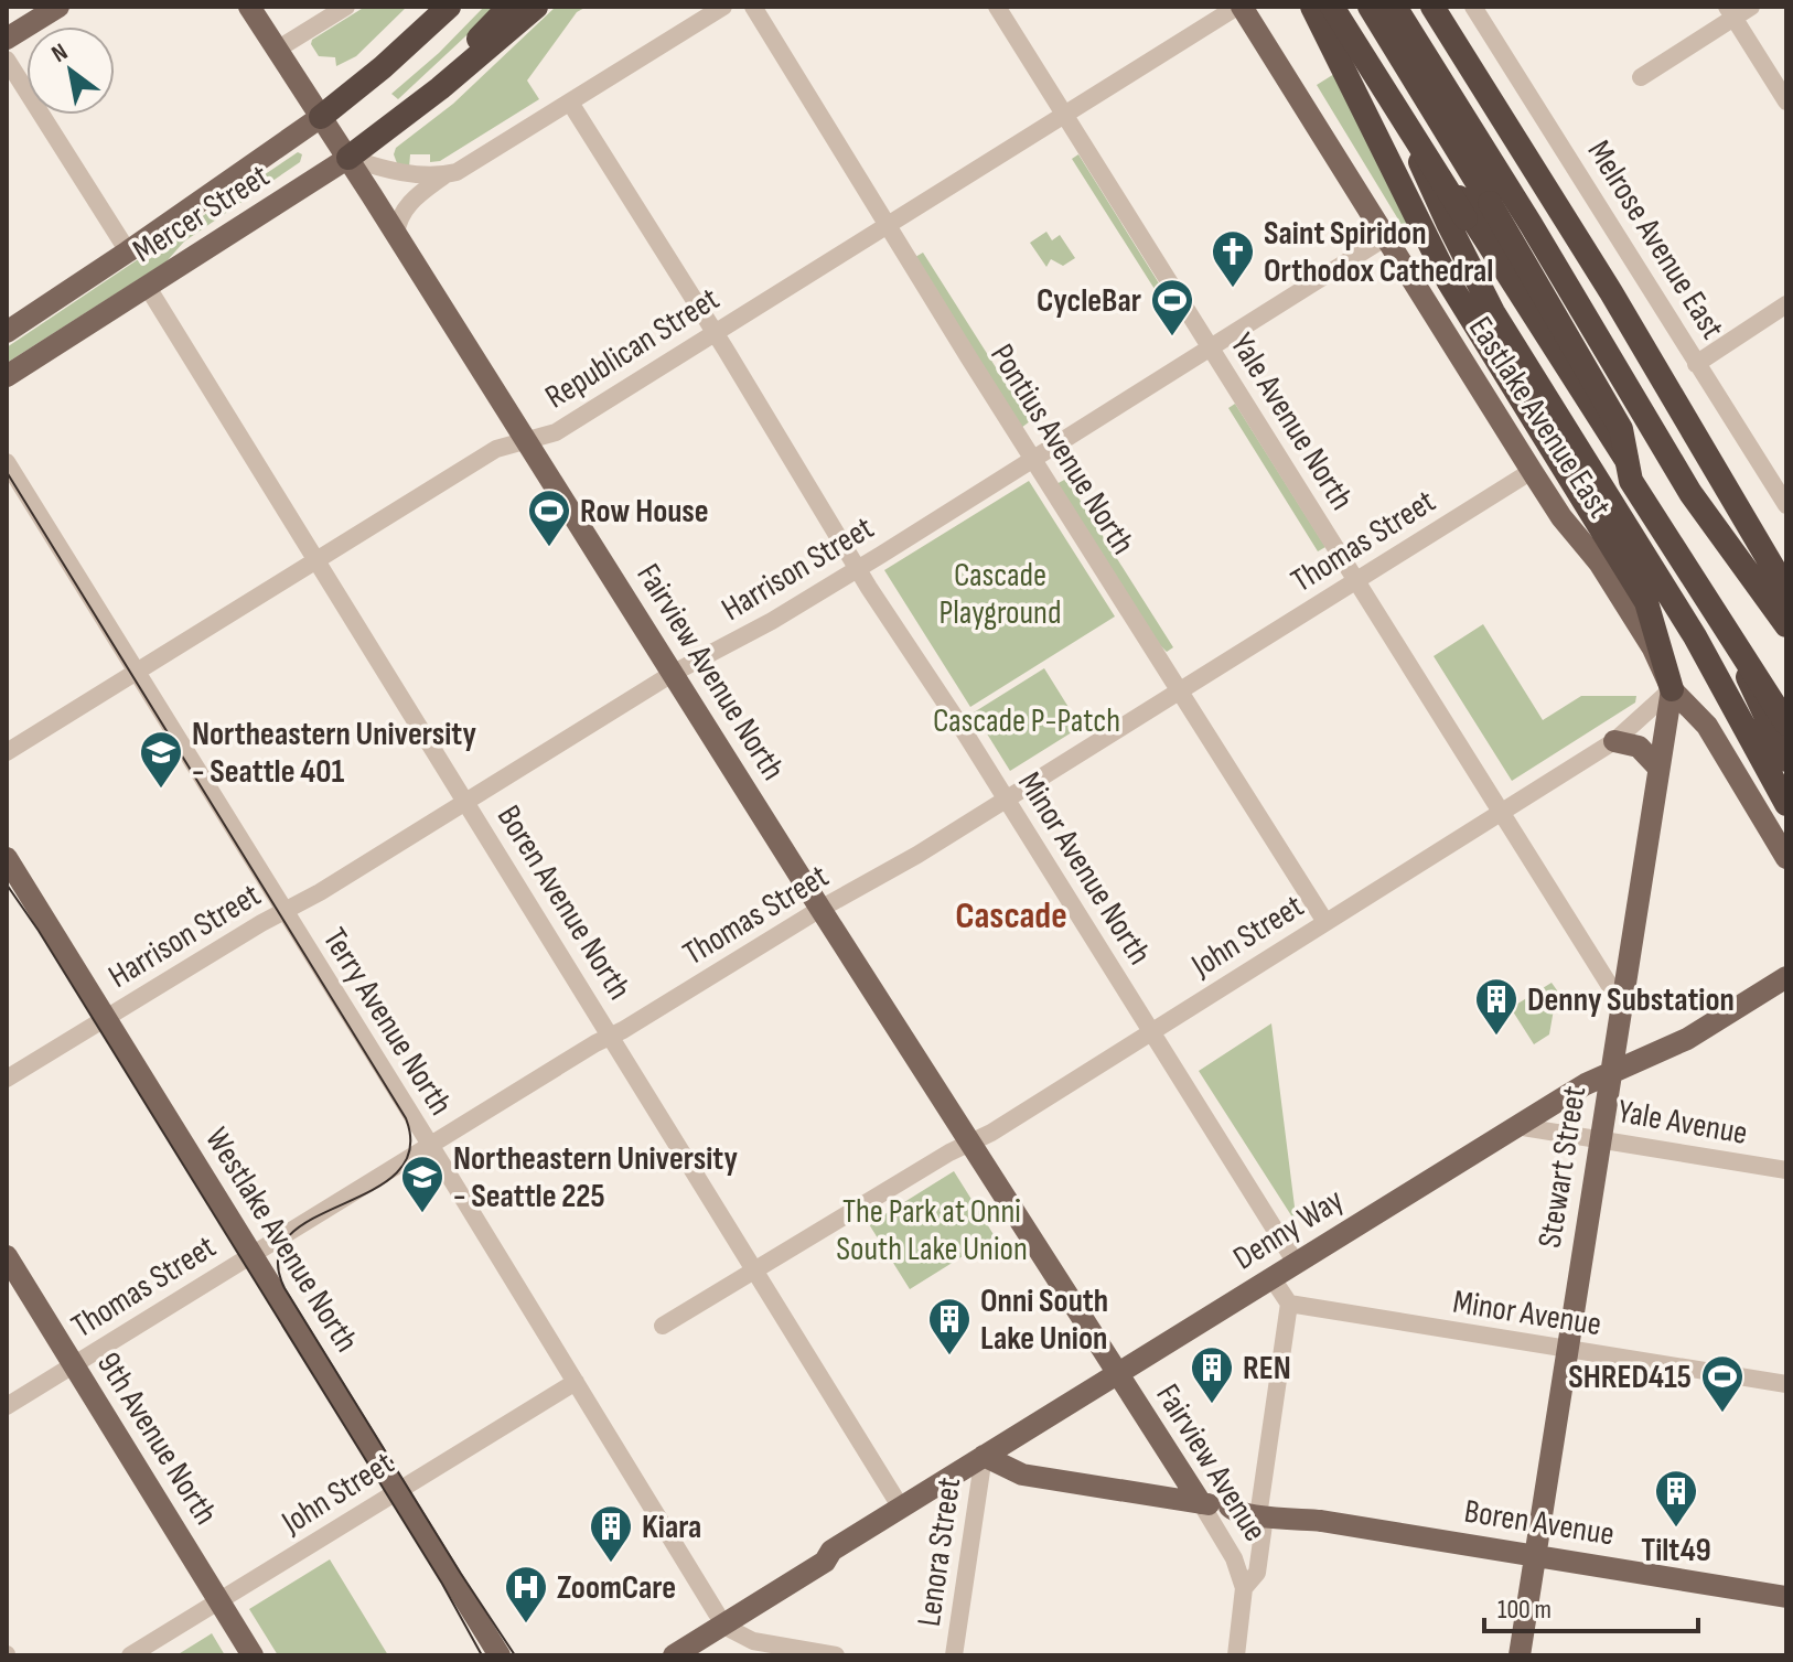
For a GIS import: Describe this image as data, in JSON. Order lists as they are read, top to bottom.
{
  "streets": {
    "main road": [
      "Mercer Street",
      "Eastlake Avenue East",
      "Fairview Avenue North",
      "Stewart Street",
      "Denny Way",
      "Westlake Avenue North",
      "9th Avenue North",
      "Fairview Avenue",
      "Boren Avenue"
    ],
    "street": [
      "Melrose Avenue East",
      "Republican Street",
      "Yale Avenue North",
      "Pontius Avenue North",
      "Thomas Street",
      "Harrison Street",
      "Minor Avenue North",
      "Boren Avenue North",
      "John Street",
      "Terry Avenue North",
      "Yale Avenue",
      "Minor Avenue",
      "Lenora Street"
    ]
  },
  "crossings": [
    ["Mercer Street", "Fairview Avenue North"],
    ["Mercer Street", "Boren Avenue North"],
    ["Republican Street", "Eastlake Avenue East"],
    ["Republican Street", "Yale Avenue North"],
    ["Republican Street", "Pontius Avenue North"],
    ["Republican Street", "Fairview Avenue North"],
    ["Republican Street", "Minor Avenue North"],
    ["Republican Street", "Boren Avenue North"],
    ["Republican Street", "Terry Avenue North"],
    ["Eastlake Avenue East", "Thomas Street"],
    ["Eastlake Avenue East", "Harrison Street"],
    ["Eastlake Avenue East", "John Street"],
    ["Eastlake Avenue East", "Stewart Street"],
    ["Yale Avenue North", "Thomas Street"],
    ["Yale Avenue North", "Harrison Street"],
    ["Yale Avenue North", "John Street"],
    ["Yale Avenue North", "Stewart Street"],
    ["Pontius Avenue North", "Thomas Street"],
    ["Pontius Avenue North", "Harrison Street"],
    ["Pontius Avenue North", "John Street"],
    ["Thomas Street", "Fairview Avenue North"],
    ["Thomas Street", "Minor Avenue North"],
    ["Thomas Street", "Boren Avenue North"],
    ["Thomas Street", "Terry Avenue North"],
    ["Thomas Street", "Westlake Avenue North"],
    ["Thomas Street", "9th Avenue North"],
    ["Harrison Street", "Fairview Avenue North"],
    ["Harrison Street", "Minor Avenue North"],
    ["Harrison Street", "Boren Avenue North"],
    ["Harrison Street", "Terry Avenue North"],
    ["Harrison Street", "Westlake Avenue North"],
    ["Fairview Avenue North", "John Street"],
    ["Fairview Avenue North", "Denny Way"],
    ["Fairview Avenue North", "Fairview Avenue"],
    ["Minor Avenue North", "John Street"],
    ["Minor Avenue North", "Denny Way"],
    ["Boren Avenue North", "John Street"],
    ["Boren Avenue North", "Denny Way"],
    ["John Street", "Terry Avenue North"],
    ["John Street", "Stewart Street"],
    ["John Street", "Westlake Avenue North"],
    ["John Street", "9th Avenue North"],
    ["Terry Avenue North", "Denny Way"],
    ["Yale Avenue", "Stewart Street"],
    ["Yale Avenue", "Denny Way"],
    ["Stewart Street", "Denny Way"],
    ["Stewart Street", "Minor Avenue"],
    ["Stewart Street", "Boren Avenue"],
    ["Denny Way", "Fairview Avenue"],
    ["Denny Way", "Boren Avenue"],
    ["Denny Way", "Lenora Street"],
    ["Fairview Avenue", "Boren Avenue"],
    ["Boren Avenue", "Lenora Street"]
  ],
  "districts": ["Cascade"],
  "parks": ["Cascade Playground", "Cascade P-Patch", "The Park at Onni South Lake Union"],
  "places": {
    "church": ["Saint Spiridon Orthodox Cathedral"],
    "sports": ["CycleBar", "Row House", "SHRED415"],
    "school or university": ["Northeastern University - Seattle 401", "Northeastern University - Seattle 225"],
    "building": [
      "Denny Substation",
      "Onni South Lake Union",
      "REN",
      "Tilt49",
      "Kiara"
    ],
    "hospital": ["ZoomCare"]
  },
  "scale_bar": "100 m",
  "north": "top left"
}
